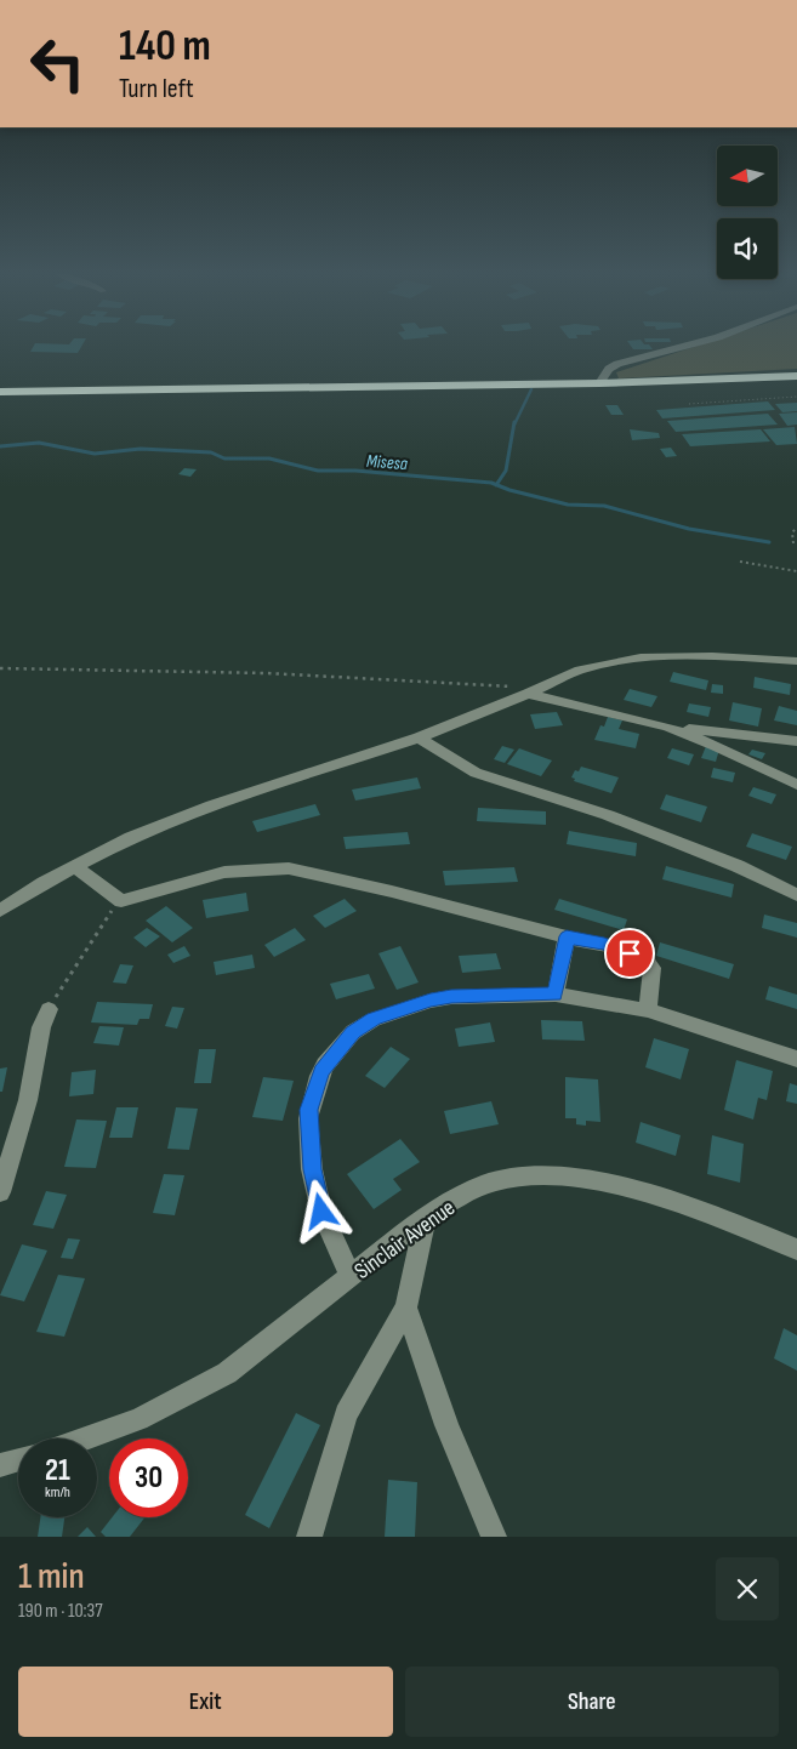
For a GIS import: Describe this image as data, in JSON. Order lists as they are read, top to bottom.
{
  "streets": {
    "street": ["Sinclair Avenue"]
  },
  "water": ["Misesa"],
  "north": "left",
  "page": {
    "turn": ["140 m", "Turn left"],
    "speed": "21 km/h",
    "limit": "30",
    "heading": ["1 min", "190 m · 10:37"],
    "buttons": ["Exit", "Share"]
  }
}
